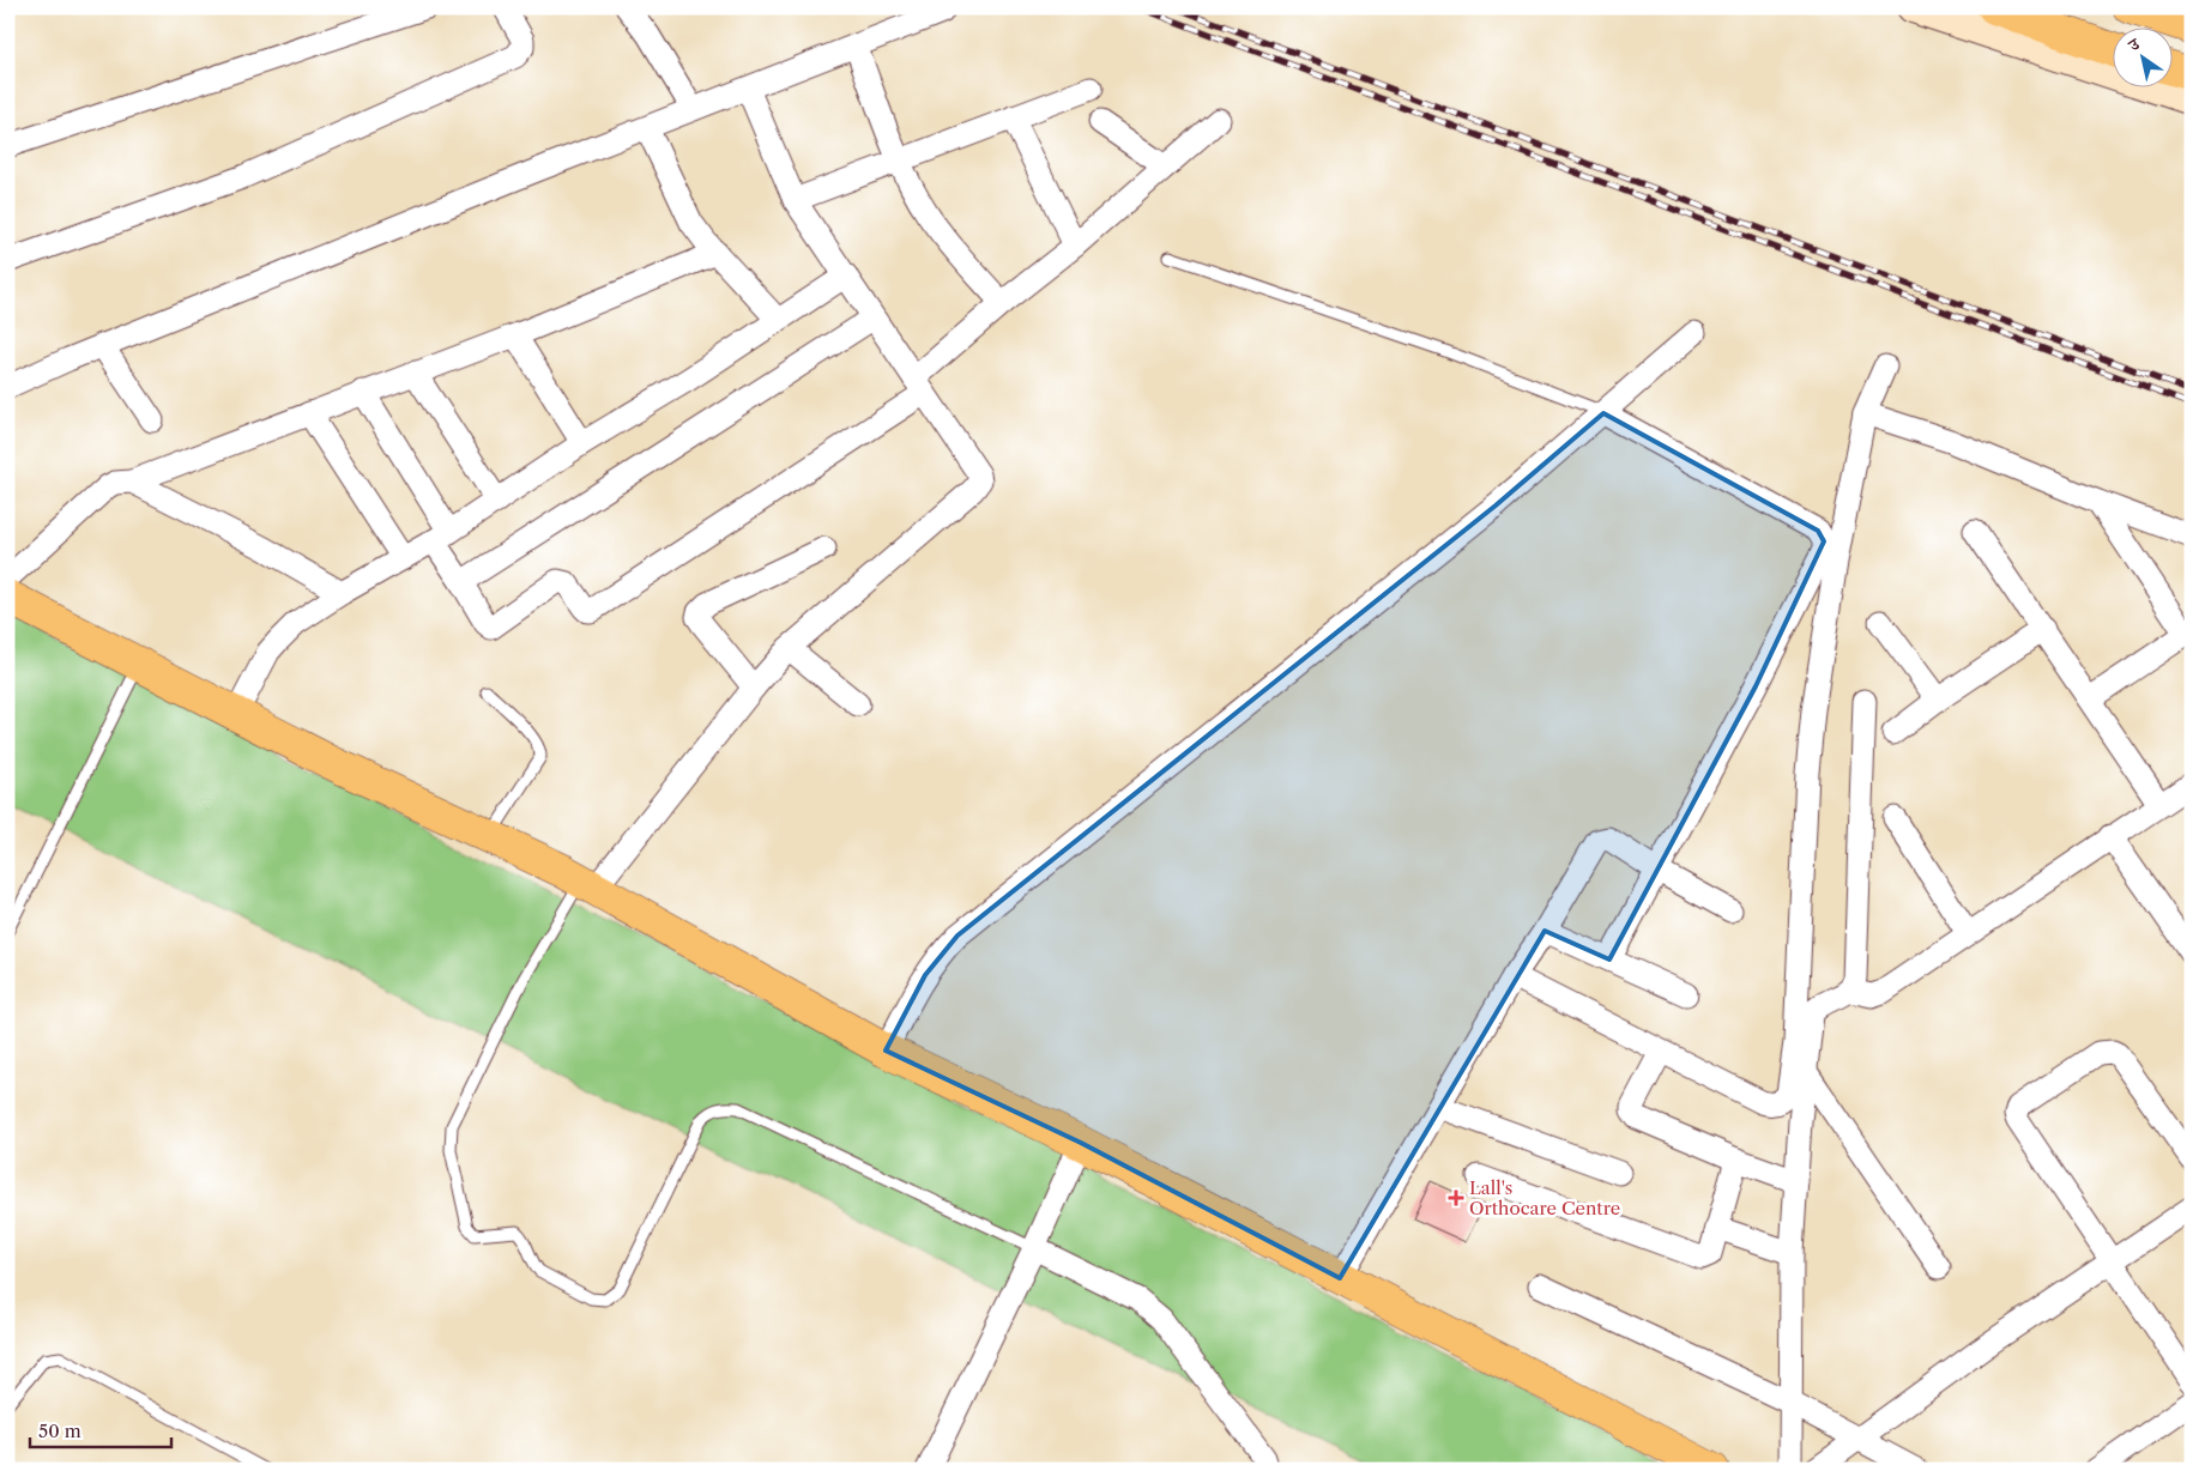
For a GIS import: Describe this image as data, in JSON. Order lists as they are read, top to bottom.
{
  "places": {
    "health": ["Lall's Orthocare Centre"]
  },
  "scale_bar": "50 m",
  "north": "top left"
}
